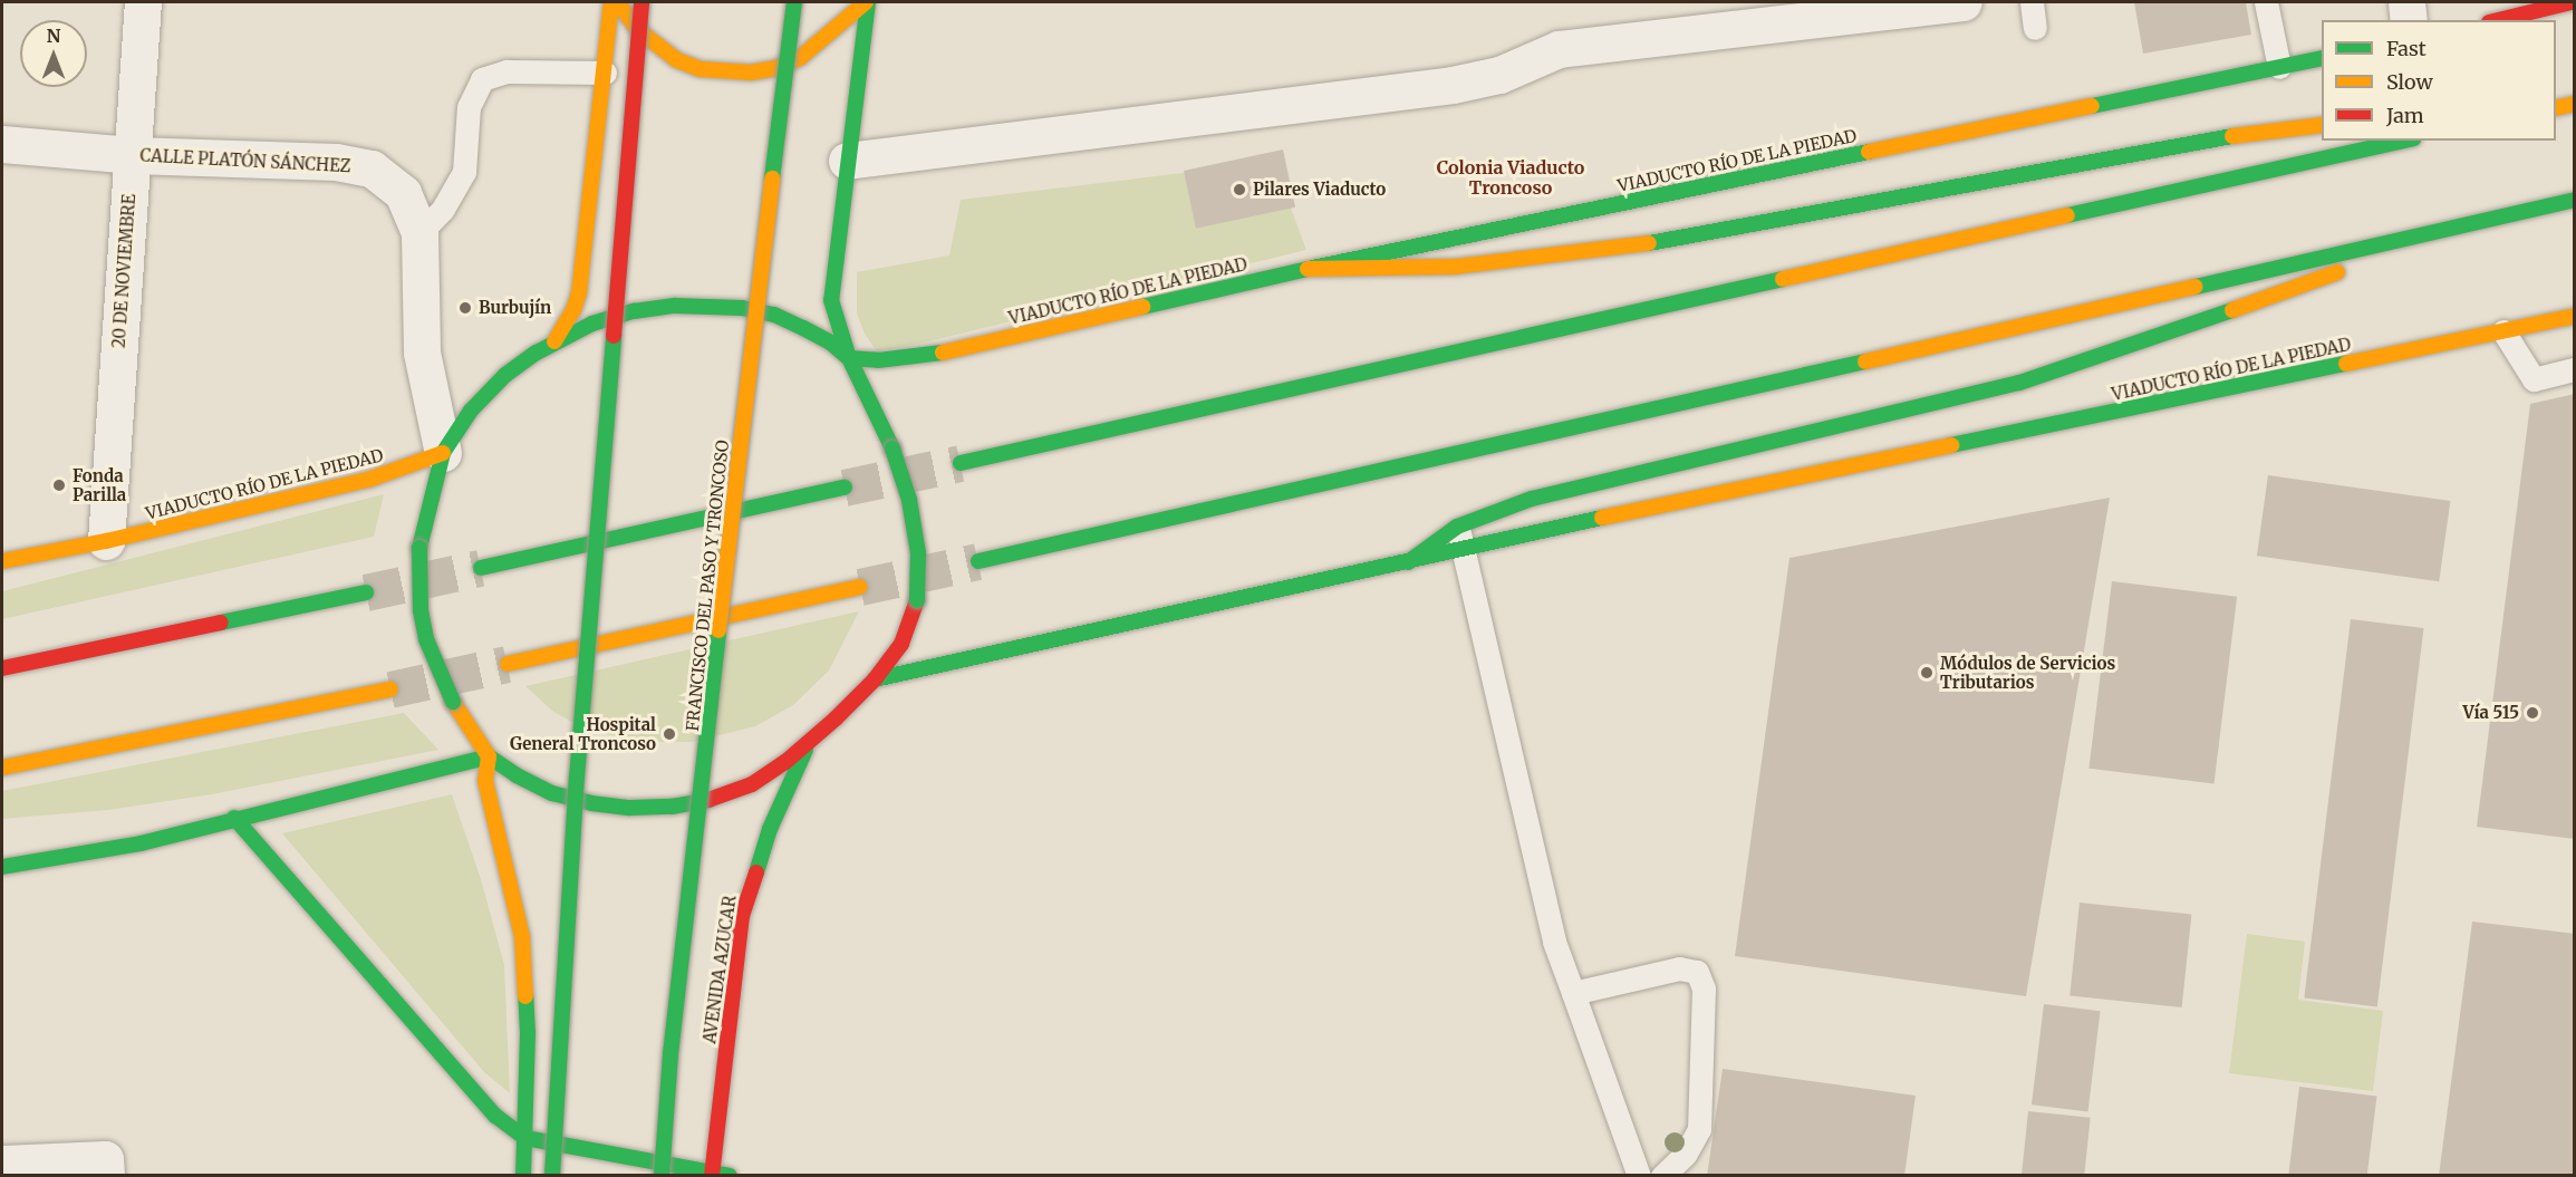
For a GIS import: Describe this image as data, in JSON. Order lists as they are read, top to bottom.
{
  "streets": {
    "main road": ["VIADUCTO RÍO DE LA PIEDAD", "FRANCISCO DEL PASO Y TRONCOSO", "AVENIDA AZUCAR"],
    "street": ["CALLE PLATÓN SÁNCHEZ", "20 DE NOVIEMBRE"]
  },
  "crossings": [
    ["CALLE PLATÓN SÁNCHEZ", "20 DE NOVIEMBRE"],
    ["VIADUCTO RÍO DE LA PIEDAD", "20 DE NOVIEMBRE"]
  ],
  "districts": ["Colonia Viaducto Troncoso"],
  "places": [
    "Pilares Viaducto",
    "Burbujín",
    "Fonda Parilla",
    "Módulos de Servicios Tributarios",
    "Vía 515",
    "Hospital General Troncoso"
  ],
  "legend": ["Fast", "Slow", "Jam"],
  "north": "top"
}
